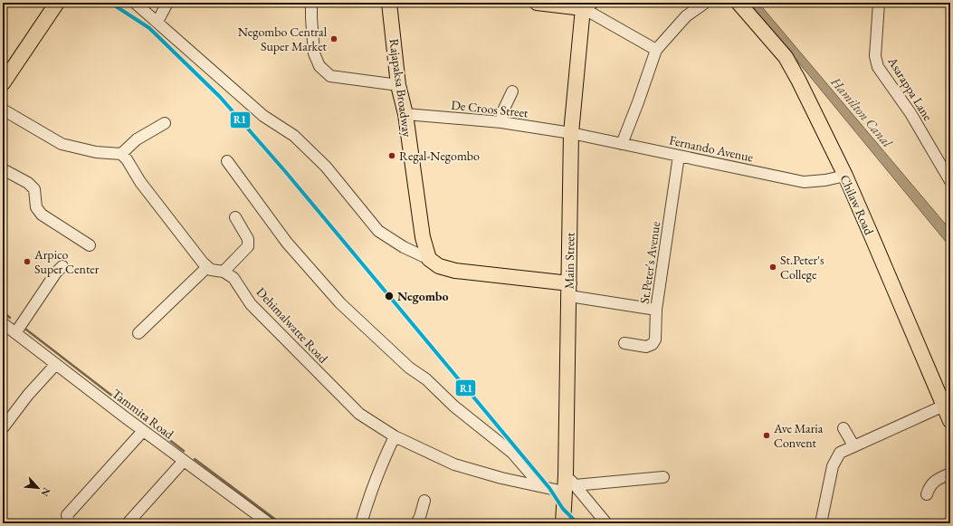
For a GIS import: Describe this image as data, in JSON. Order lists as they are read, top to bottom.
{
  "streets": {
    "main road": ["Rajapaksa Broadway", "Chilaw Road", "Main Street"],
    "street": [
      "Asarappa Lane",
      "De Croos Street",
      "Fernando Avenue",
      "St.Peter's Avenue",
      "Dehimalwatte Road",
      "Tammita Road"
    ]
  },
  "crossings": [
    ["Rajapaksa Broadway", "De Croos Street"],
    ["De Croos Street", "Fernando Avenue"],
    ["De Croos Street", "Main Street"],
    ["Fernando Avenue", "Chilaw Road"],
    ["Fernando Avenue", "Main Street"],
    ["Fernando Avenue", "St.Peter's Avenue"],
    ["Main Street", "Dehimalwatte Road"]
  ],
  "water": ["Hamilton Canal"],
  "places": [
    "Negombo Central Super Market",
    "Regal-Negombo",
    "Arpico Super Center",
    "St.Peter's College",
    "Negombo",
    "Ave Maria Convent"
  ],
  "lines": ["transit line R1"],
  "north": "bottom right"
}
